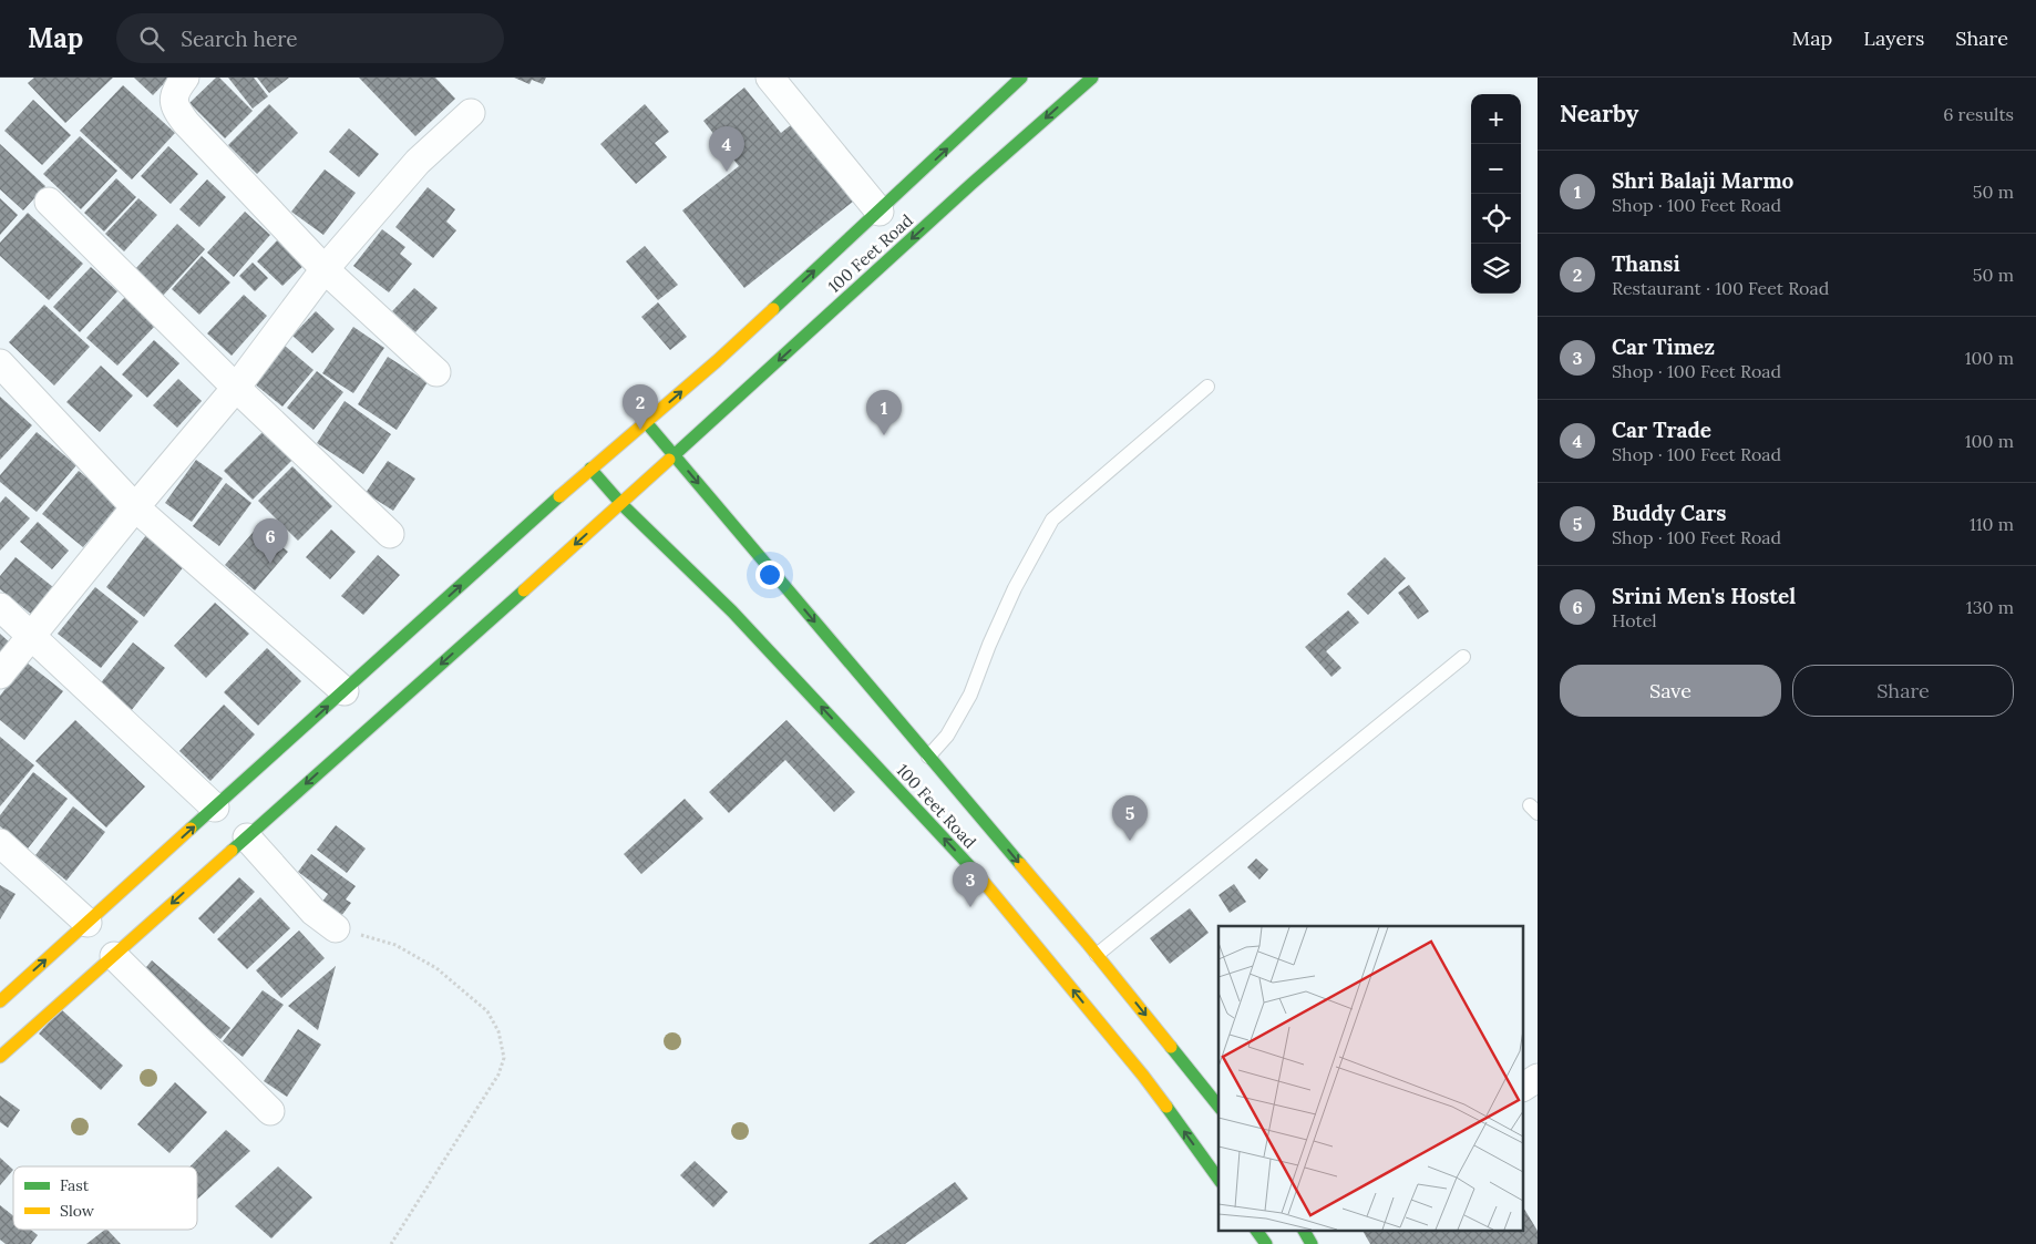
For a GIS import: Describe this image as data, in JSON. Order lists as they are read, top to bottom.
{
  "streets": {
    "main road": ["100 Feet Road"]
  },
  "legend": ["Fast", "Slow"],
  "page": {
    "header": "Map",
    "search": "Search here",
    "nav": ["Map", "Layers", "Share"],
    "heading": ["Nearby", "6 results"],
    "map_buttons": ["+", "−"],
    "pins": [
      "4",
      "2",
      "1",
      "6",
      "5",
      "3"
    ],
    "list": [
      {
        "mark": "1",
        "name": "Shri Balaji Marmo",
        "note": "Shop · 100 Feet Road",
        "value": "50 m"
      },
      {
        "mark": "2",
        "name": "Thansi",
        "note": "Restaurant · 100 Feet Road",
        "value": "50 m"
      },
      {
        "mark": "3",
        "name": "Car Timez",
        "note": "Shop · 100 Feet Road",
        "value": "100 m"
      },
      {
        "mark": "4",
        "name": "Car Trade",
        "note": "Shop · 100 Feet Road",
        "value": "100 m"
      },
      {
        "mark": "5",
        "name": "Buddy Cars",
        "note": "Shop · 100 Feet Road",
        "value": "110 m"
      },
      {
        "mark": "6",
        "name": "Srini Men's Hostel",
        "note": "Hotel",
        "value": "130 m"
      }
    ],
    "buttons": ["Save", "Share"]
  }
}
